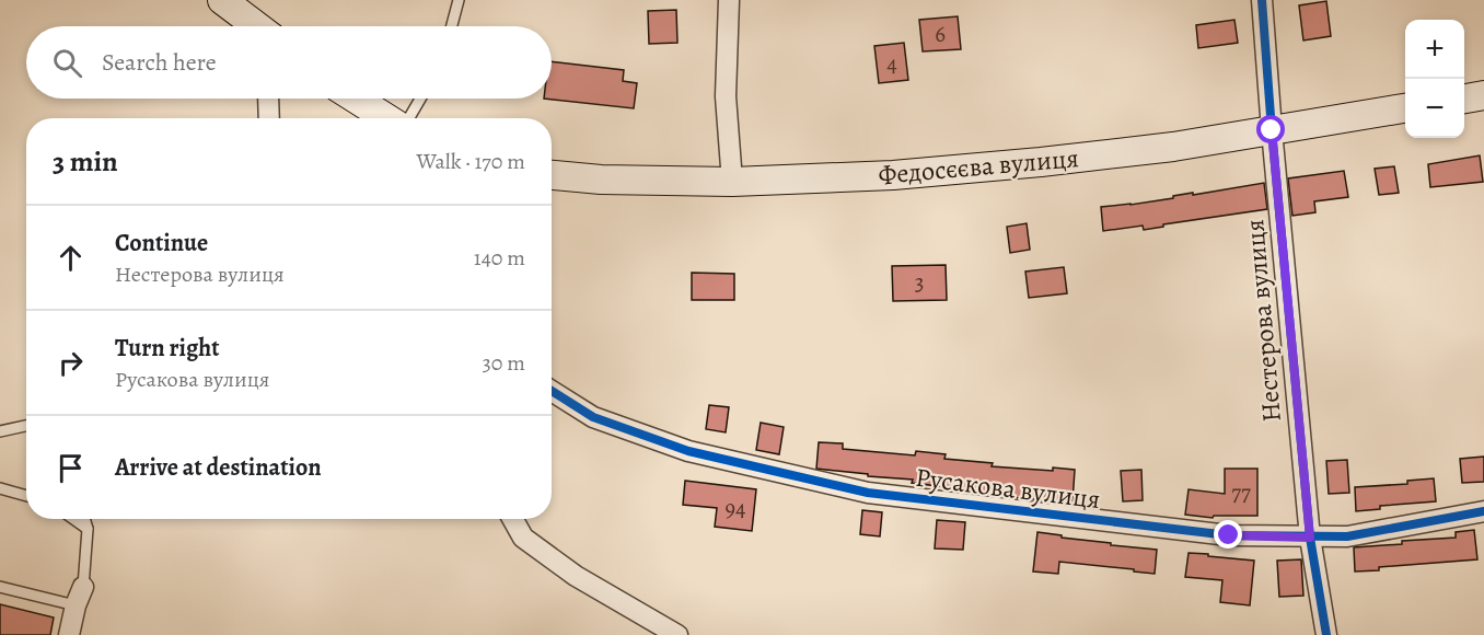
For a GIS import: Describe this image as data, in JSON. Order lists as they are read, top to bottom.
{
  "streets": {
    "main road": ["Федосєєва вулиця"],
    "street": ["Нестерова вулиця", "Русакова вулиця"]
  },
  "crossings": [
    ["Федосєєва вулиця", "Нестерова вулиця"],
    ["Нестерова вулиця", "Русакова вулиця"]
  ],
  "house_numbers": [
    "6",
    "4",
    "3",
    "77",
    "94"
  ],
  "page": {
    "map_buttons": ["+", "−"],
    "search": "Search here",
    "heading": ["3 min", "Walk · 170 m"],
    "list": [
      ["Continue", "Нестерова вулиця", "140 m"],
      ["Turn right", "Русакова вулиця", "30 m"],
      "Arrive at destination"
    ]
  }
}
